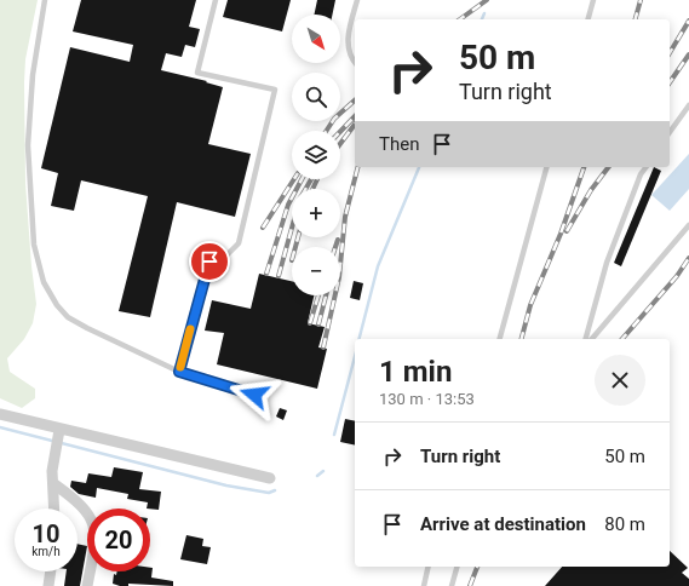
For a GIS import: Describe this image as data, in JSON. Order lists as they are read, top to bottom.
{
  "north": "bottom right",
  "page": {
    "map_buttons": ["+", "−"],
    "turn": ["50 m", "Turn right"],
    "then": "Then",
    "heading": ["1 min", "130 m · 13:53"],
    "list": [
      {
        "name": "Turn right",
        "value": "50 m"
      },
      {
        "name": "Arrive at destination",
        "value": "80 m"
      }
    ],
    "speed": "10 km/h",
    "limit": "20"
  }
}
